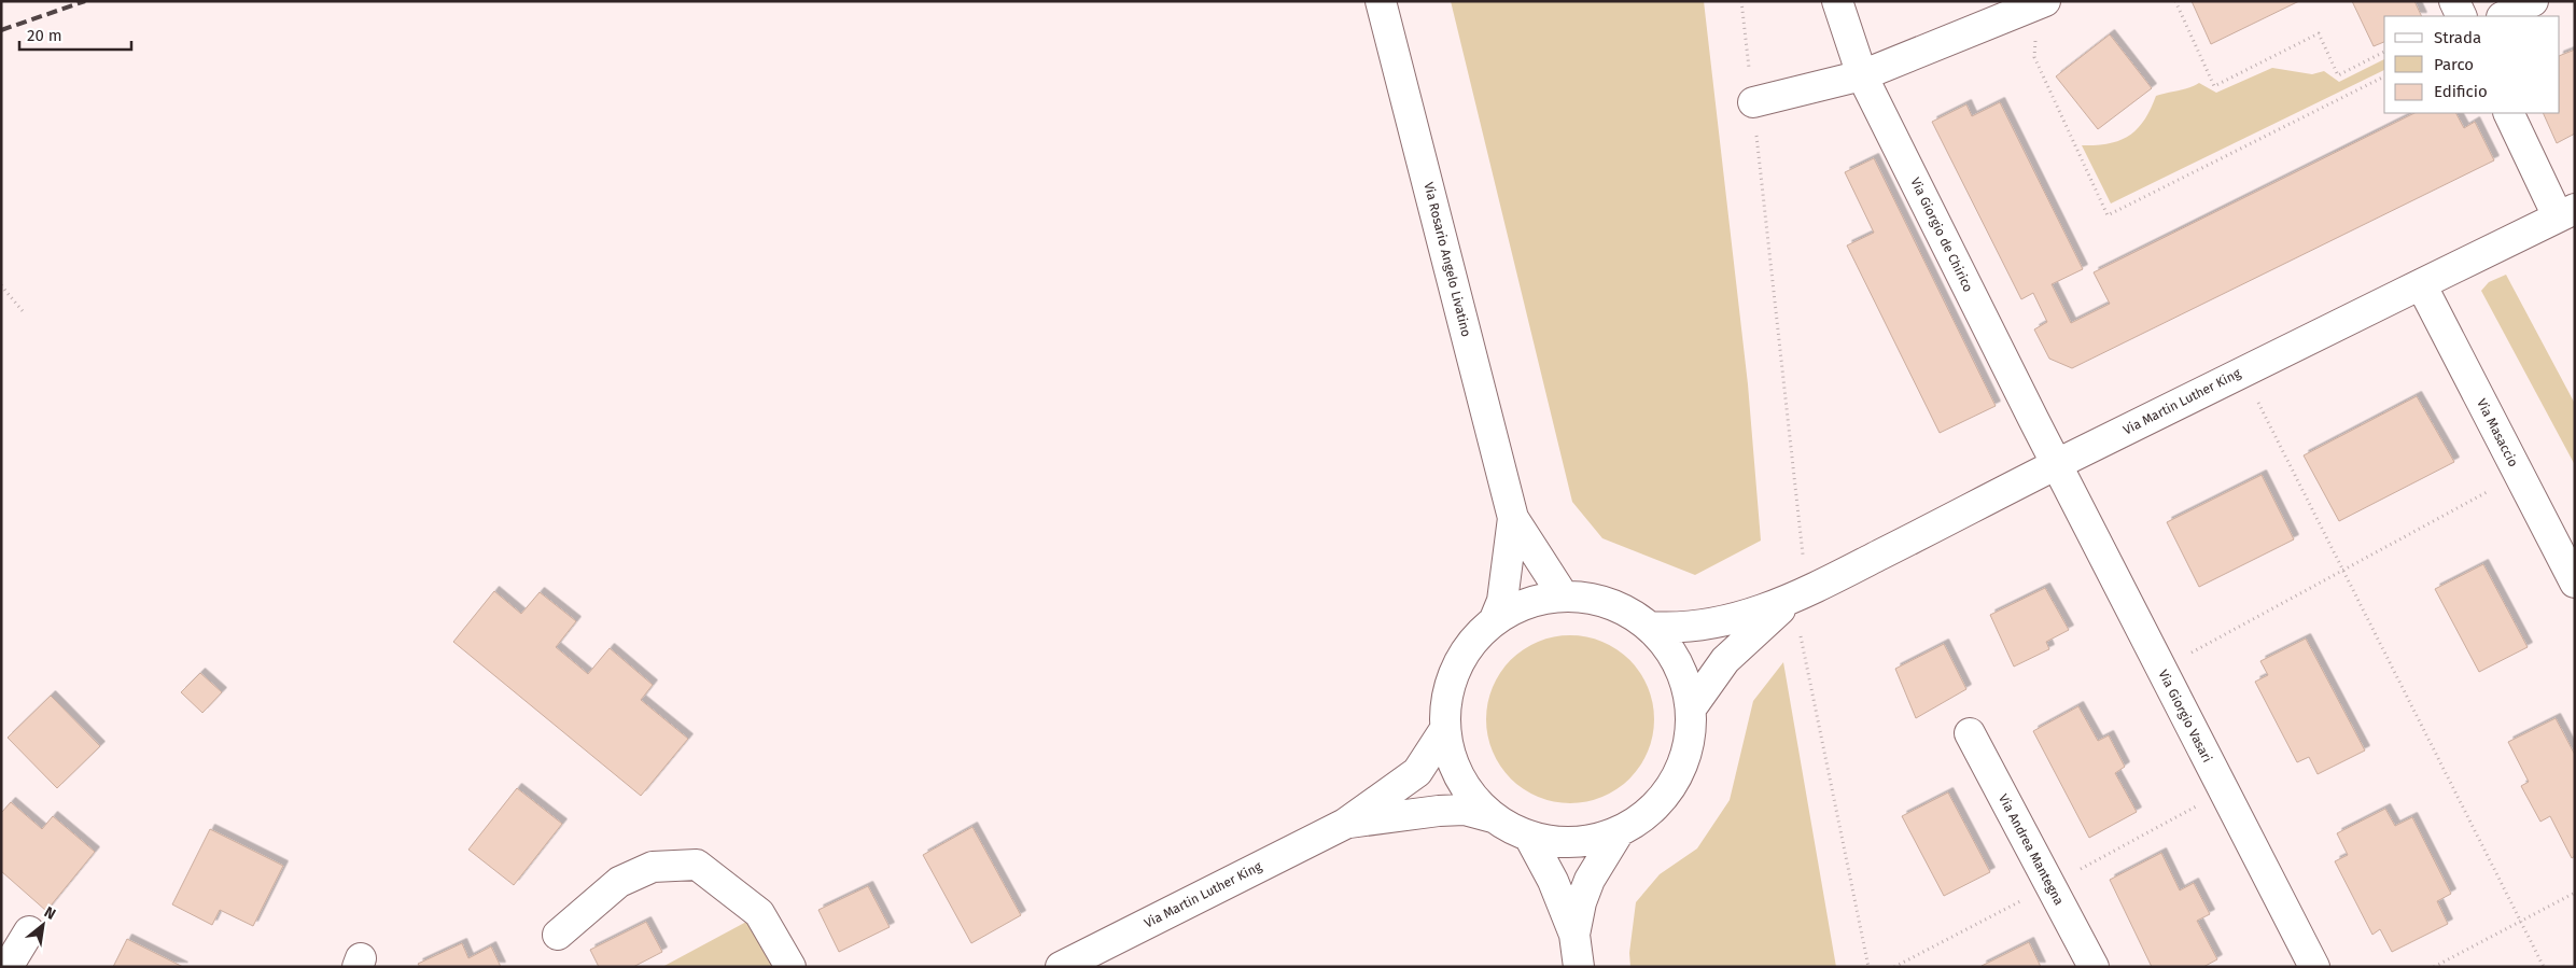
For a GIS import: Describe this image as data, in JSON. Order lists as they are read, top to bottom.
{
  "streets": {
    "street": [
      "Via Giorgio de Chirico",
      "Via Rosario Angelo Livatino",
      "Via Martin Luther King",
      "Via Masaccio",
      "Via Giorgio Vasari",
      "Via Andrea Mantegna"
    ]
  },
  "crossings": [
    ["Via Giorgio de Chirico", "Via Martin Luther King"],
    ["Via Giorgio de Chirico", "Via Giorgio Vasari"],
    ["Via Martin Luther King", "Via Masaccio"],
    ["Via Martin Luther King", "Via Giorgio Vasari"]
  ],
  "legend": ["Strada", "Parco", "Edificio"],
  "scale_bar": "20 m",
  "north": "top right"
}
